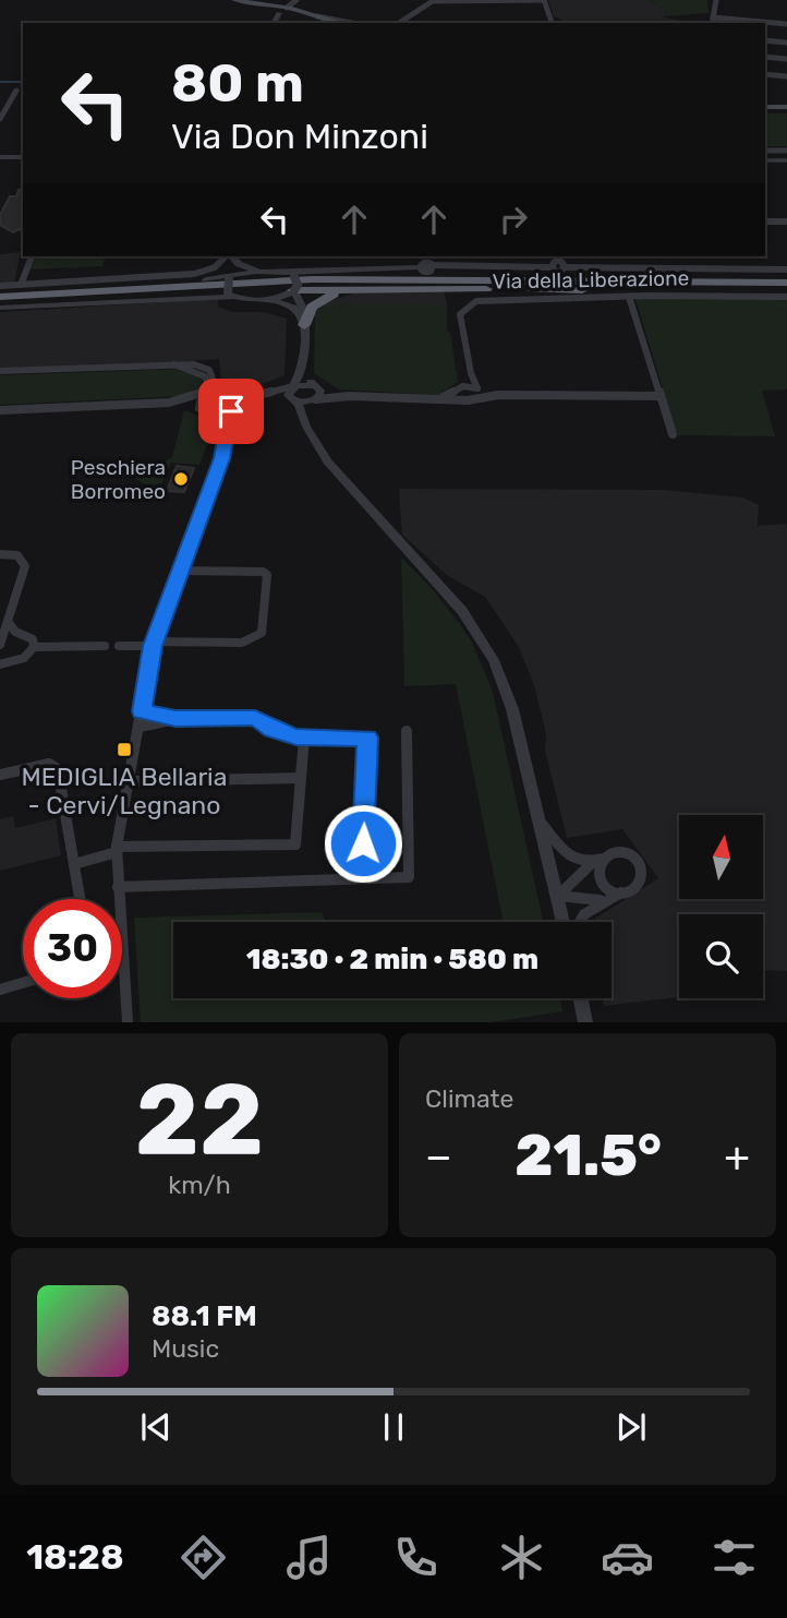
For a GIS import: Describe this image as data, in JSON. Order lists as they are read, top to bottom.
{
  "streets": {
    "street": ["Via della Liberazione"]
  },
  "places": {
    "other": ["Peschiera Borromeo"],
    "transit": ["MEDIGLIA Bellaria - Cervi/Legnano"]
  },
  "north": "top",
  "page": {
    "turn": ["80 m", "Via Don Minzoni"],
    "limit": "30",
    "trip": "18:30 · 2 min · 580 m",
    "tile": [
      ["22", "km/h"],
      "Climate"
    ],
    "heat": ["−", "21.5°", "+"],
    "song": ["88.1 FM", "Music"],
    "tabs": "18:28"
  }
}
